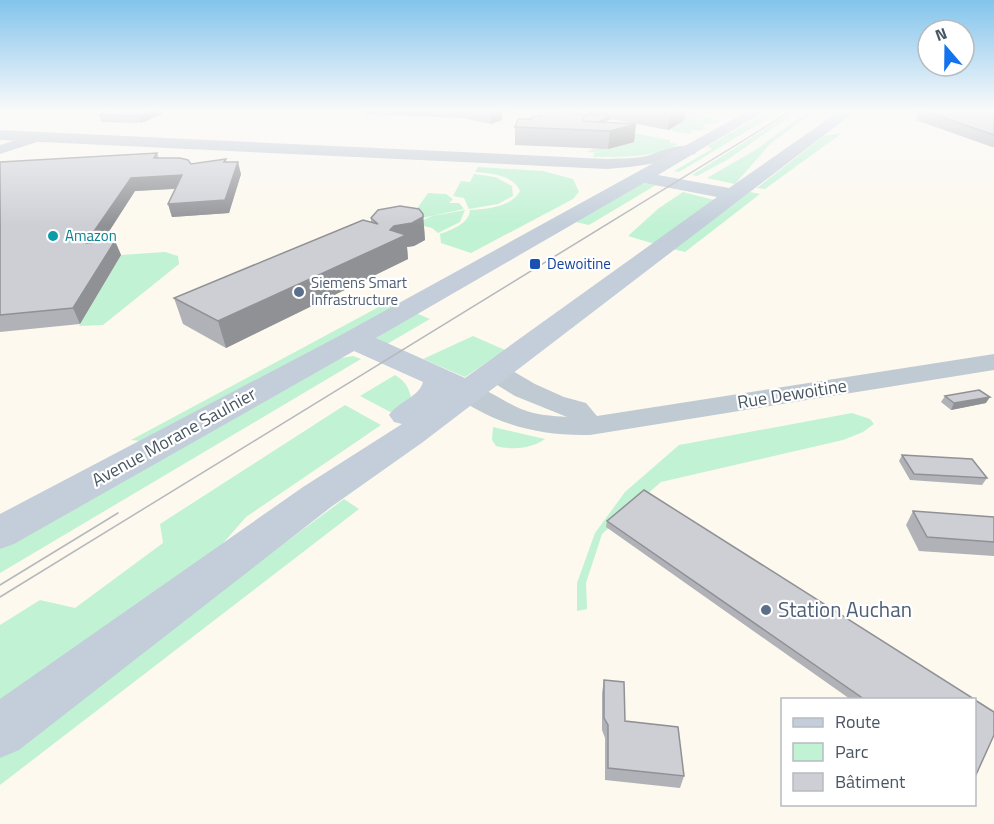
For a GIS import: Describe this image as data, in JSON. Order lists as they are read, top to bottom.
{
  "streets": {
    "main road": ["Avenue Morane Saulnier"],
    "street": ["Rue Dewoitine"]
  },
  "places": {
    "other": ["Amazon", "Siemens Smart Infrastructure", "Station Auchan"],
    "transit": ["Dewoitine"]
  },
  "legend": ["Route", "Parc", "Bâtiment"],
  "north": "top"
}
